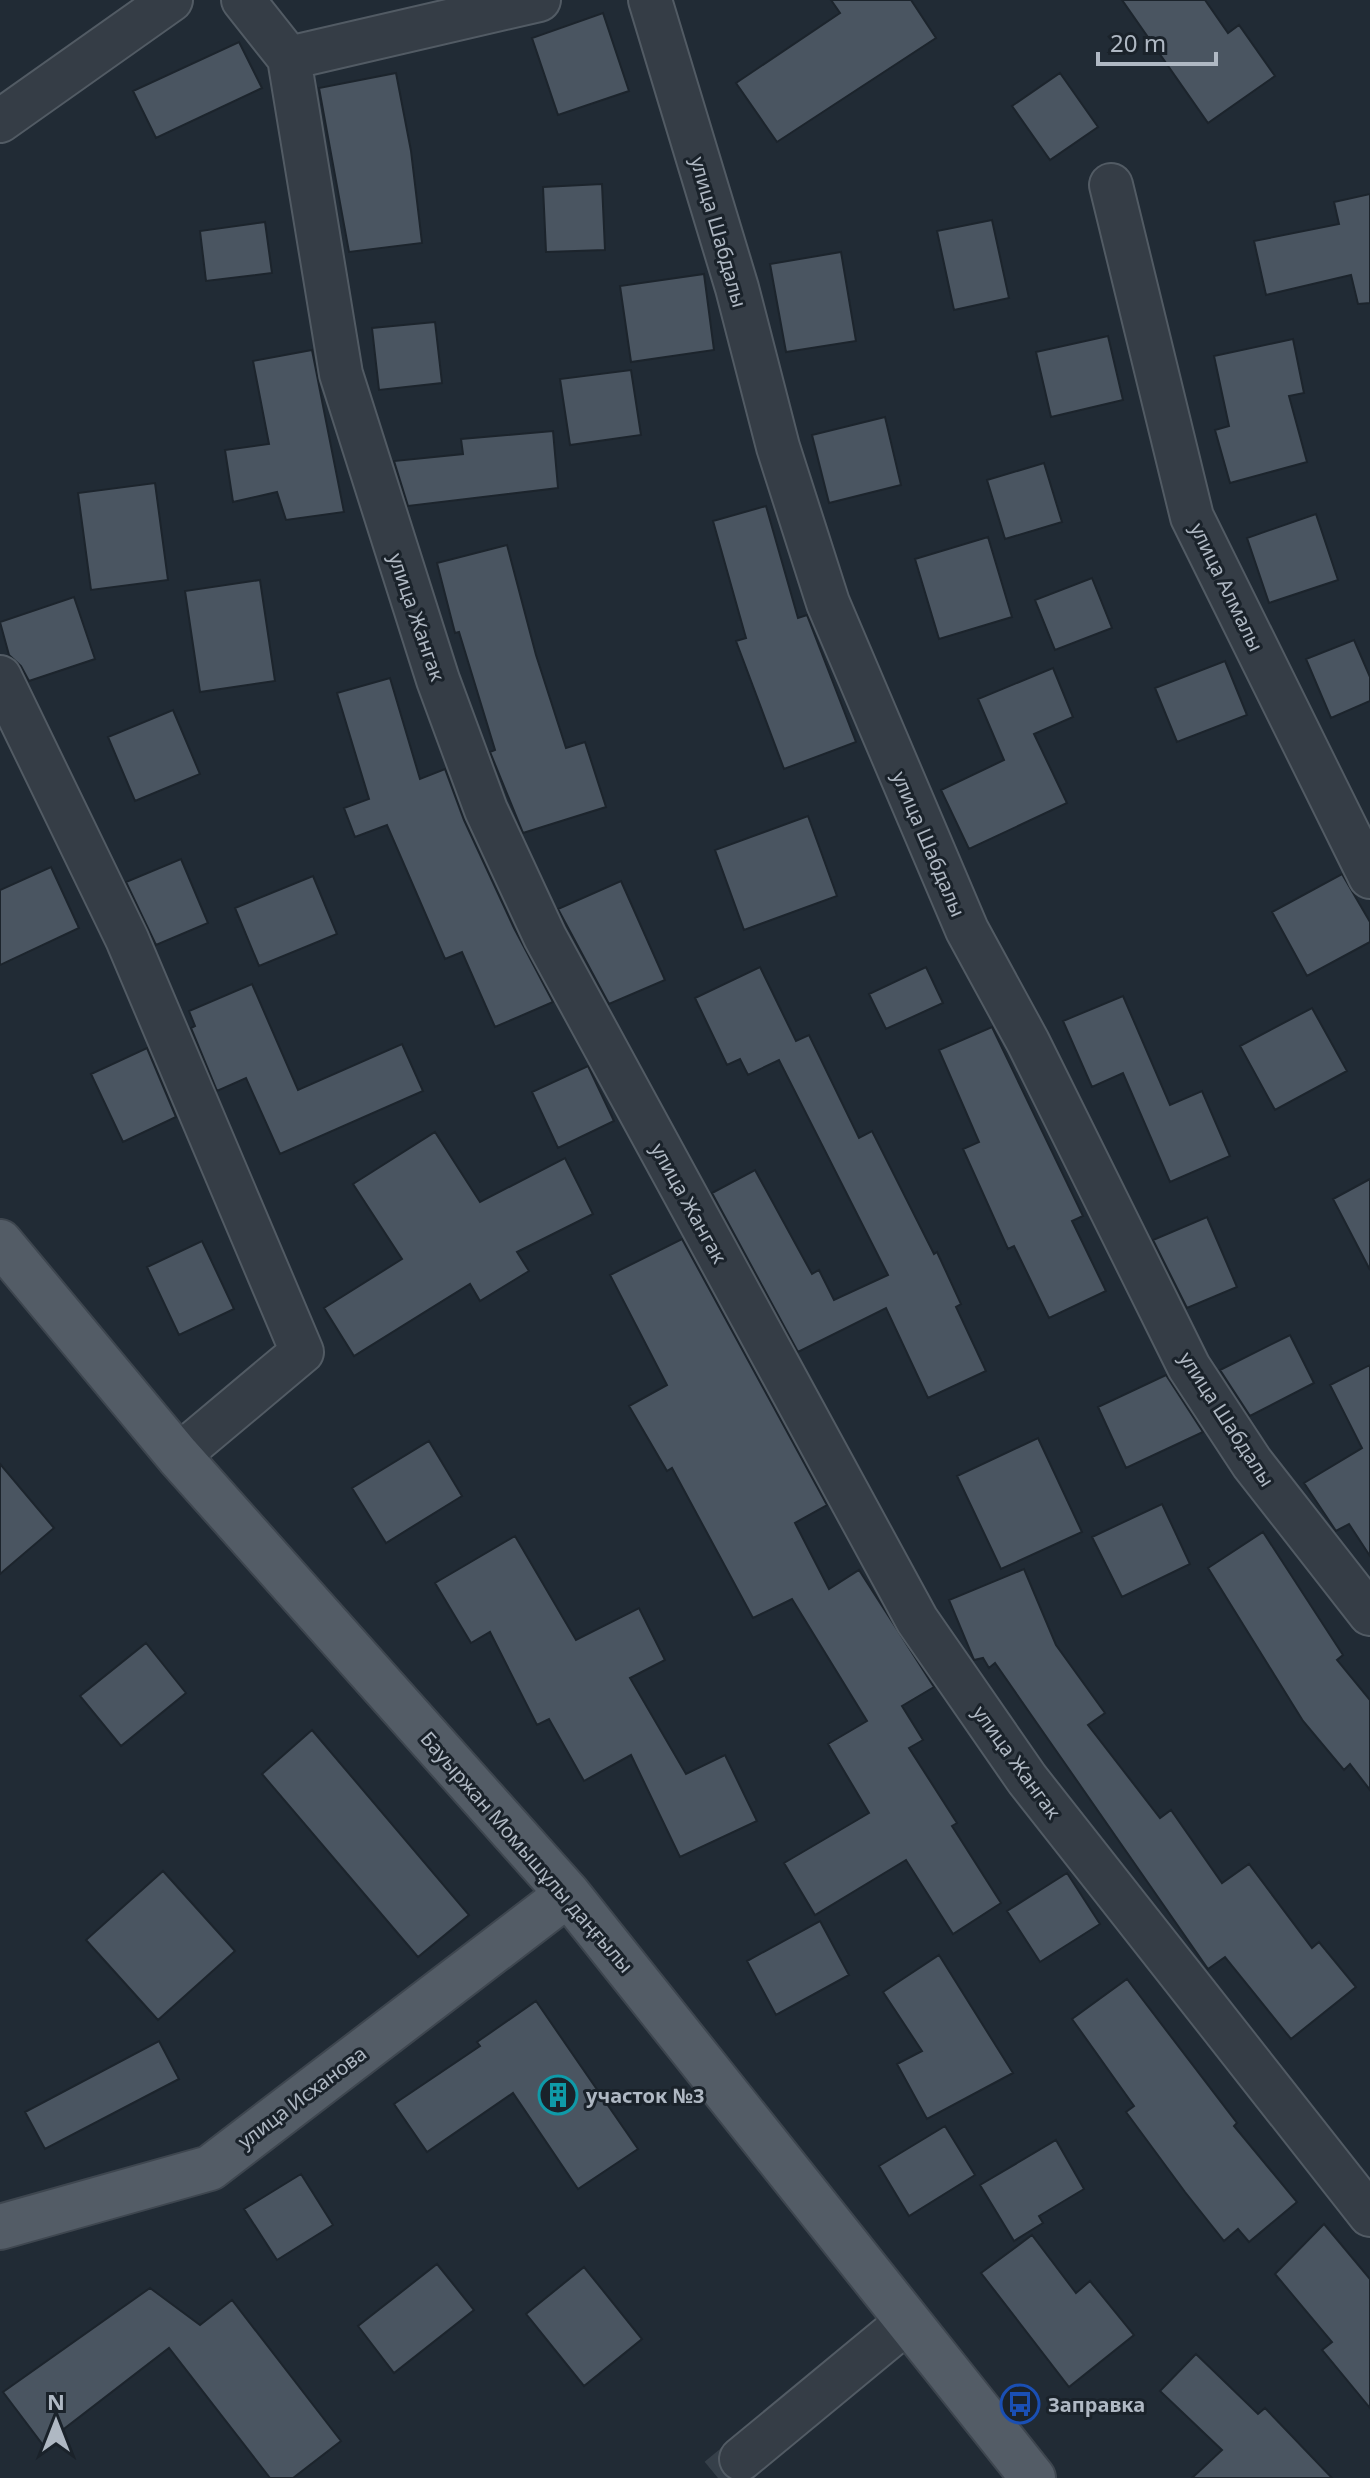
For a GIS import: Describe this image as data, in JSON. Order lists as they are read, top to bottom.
{
  "streets": {
    "main road": ["Бауыржан Момышұлы даңғылы", "улица Исханова"],
    "street": ["улица Шабдалы", "улица Алмалы", "улица Жангак"]
  },
  "crossings": [
    ["Бауыржан Момышұлы даңғылы", "улица Исханова"]
  ],
  "places": {
    "building": ["участок №3"],
    "bus stop": ["Заправка"]
  },
  "scale_bar": "20 m",
  "north": "top"
}
